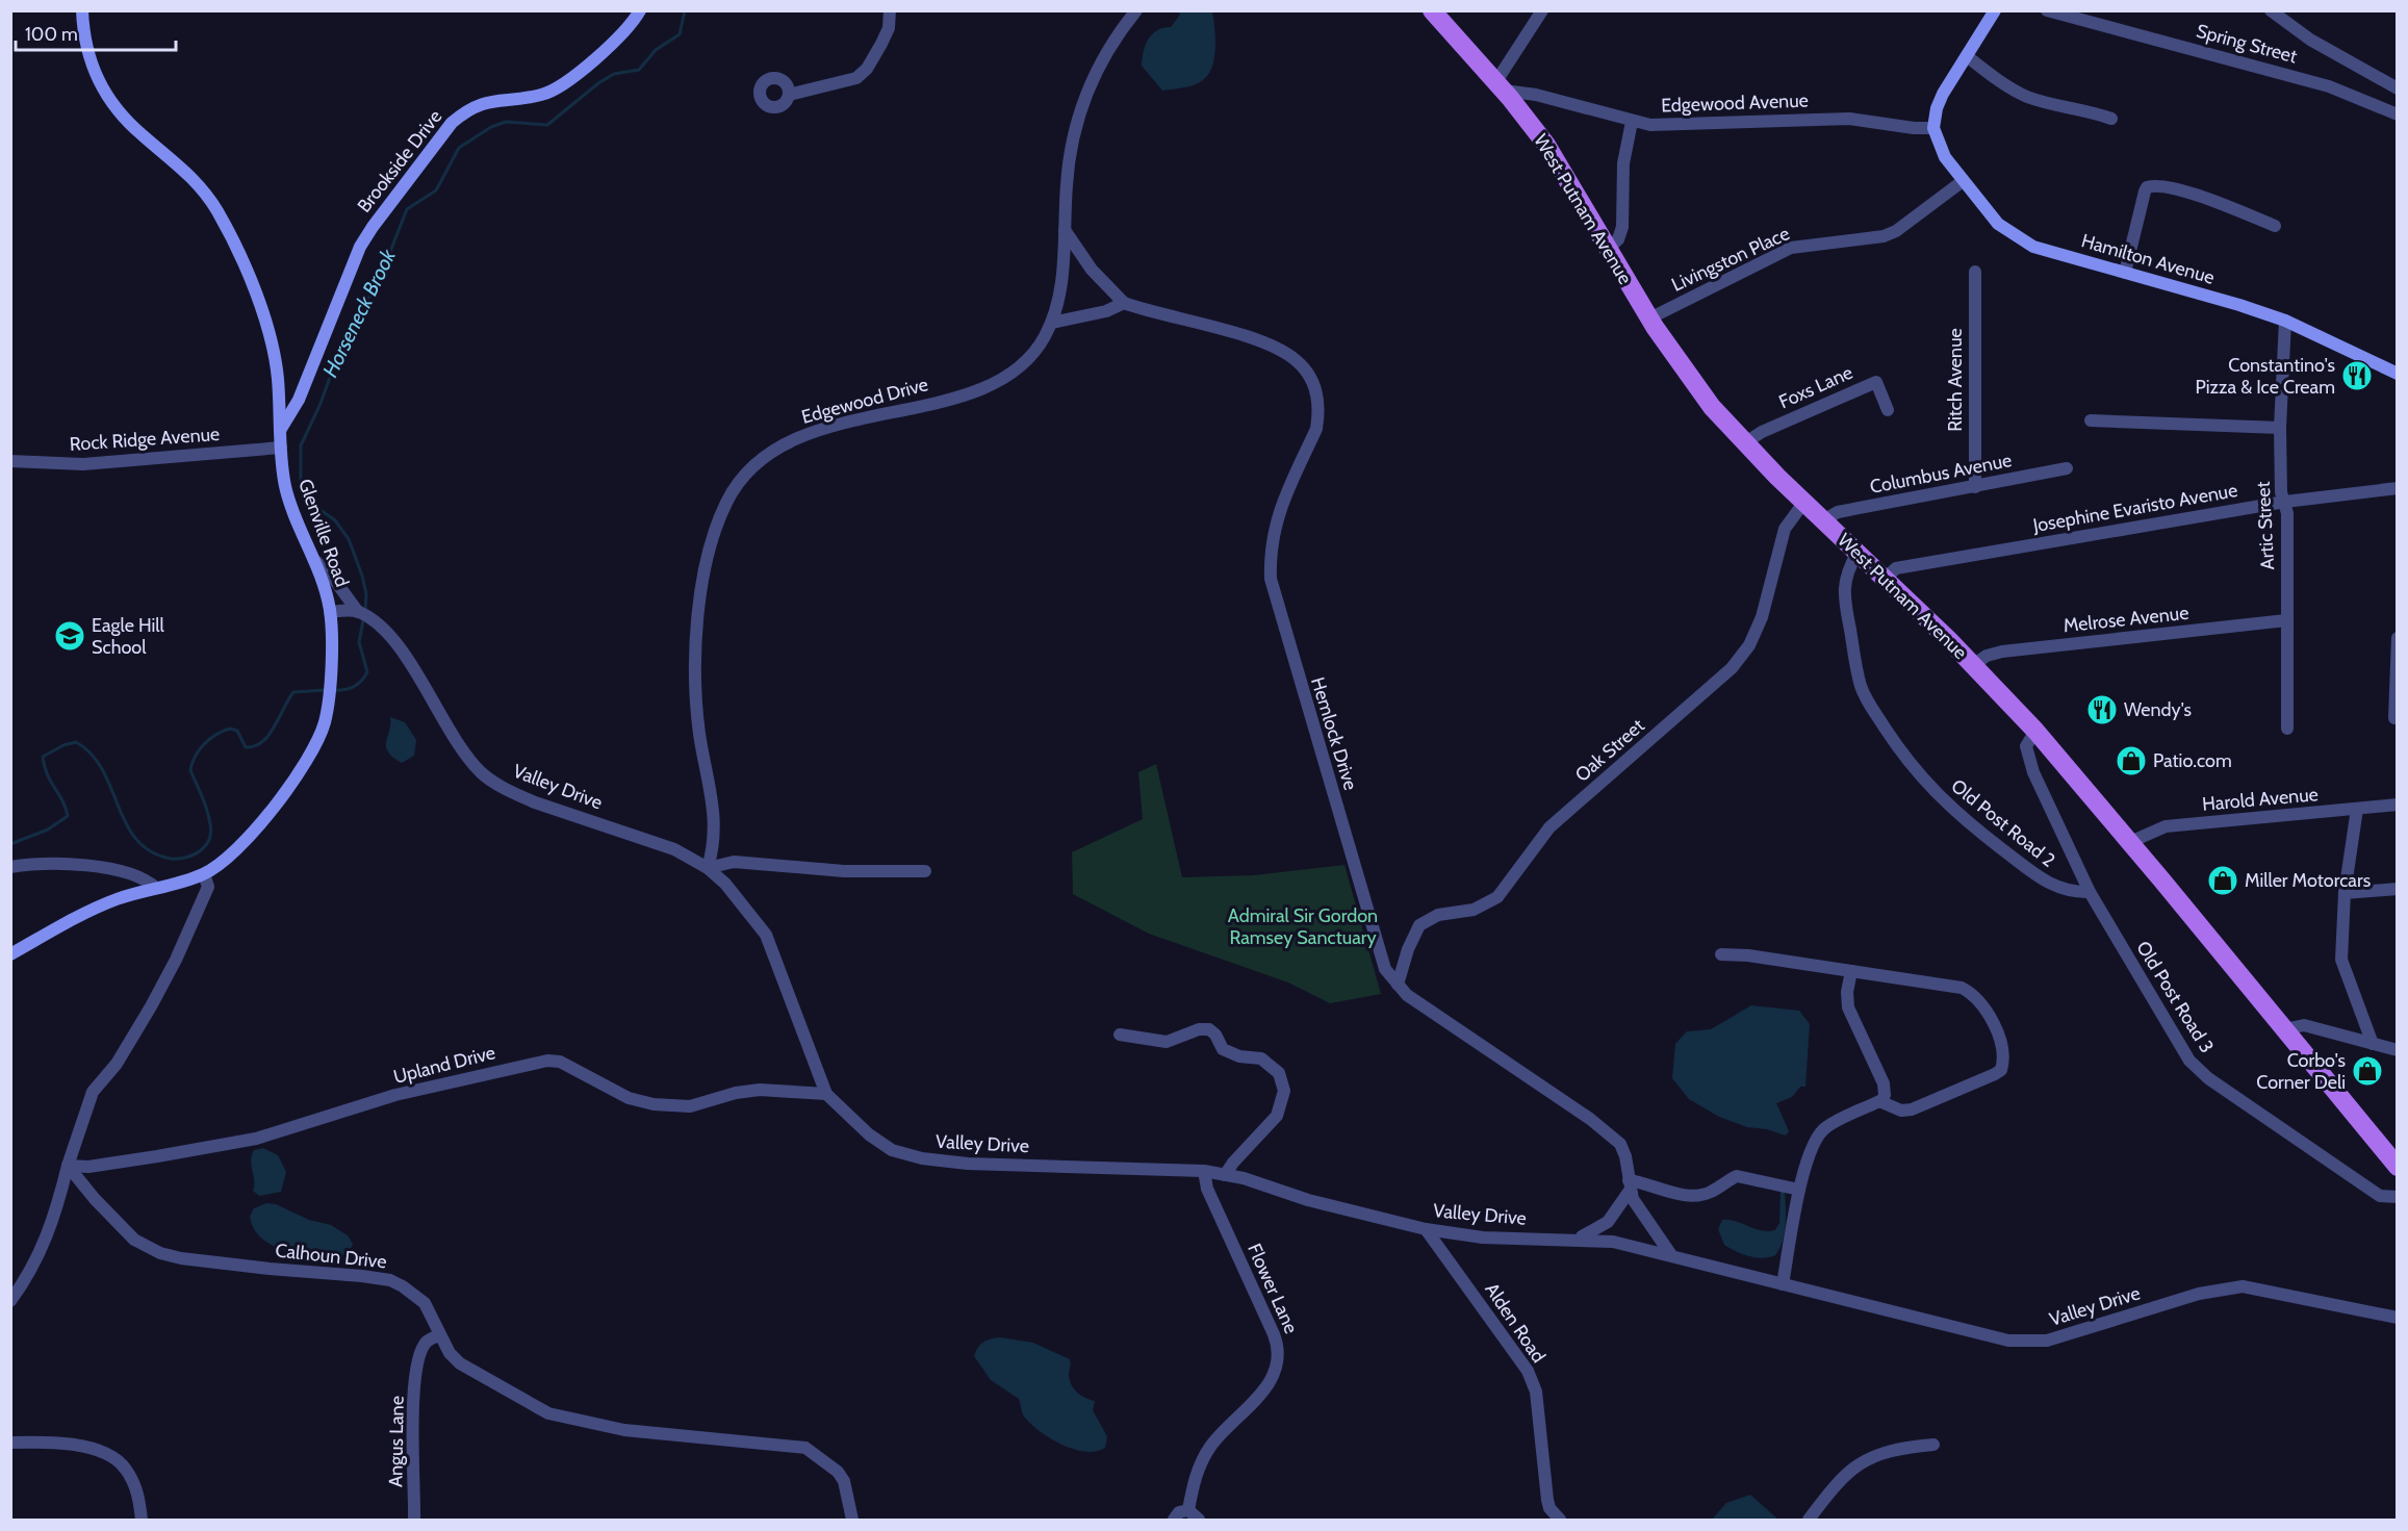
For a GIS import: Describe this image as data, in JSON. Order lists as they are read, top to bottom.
{
  "streets": {
    "main road": [
      "Brookside Drive",
      "West Putnam Avenue",
      "Hamilton Avenue",
      "Glenville Road"
    ],
    "street": [
      "Spring Street",
      "Edgewood Avenue",
      "Livingston Place",
      "Ritch Avenue",
      "Foxs Lane",
      "Edgewood Drive",
      "Rock Ridge Avenue",
      "Columbus Avenue",
      "Josephine Evaristo Avenue",
      "Artic Street",
      "Melrose Avenue",
      "Hemlock Drive",
      "Oak Street",
      "Valley Drive",
      "Harold Avenue",
      "Old Post Road 2",
      "Old Post Road 3",
      "Upland Drive",
      "Calhoun Drive",
      "Flower Lane",
      "Alden Road",
      "Angus Lane"
    ]
  },
  "crossings": [
    ["Edgewood Avenue", "West Putnam Avenue"],
    ["Edgewood Avenue", "Hamilton Avenue"],
    ["Brookside Drive", "Glenville Road"],
    ["West Putnam Avenue", "Livingston Place"],
    ["West Putnam Avenue", "Foxs Lane"],
    ["West Putnam Avenue", "Columbus Avenue"],
    ["West Putnam Avenue", "Josephine Evaristo Avenue"],
    ["West Putnam Avenue", "Melrose Avenue"],
    ["West Putnam Avenue", "Oak Street"],
    ["West Putnam Avenue", "Harold Avenue"],
    ["West Putnam Avenue", "Old Post Road 2"],
    ["West Putnam Avenue", "Old Post Road 3"],
    ["Livingston Place", "Hamilton Avenue"],
    ["Hamilton Avenue", "Artic Street"],
    ["Ritch Avenue", "Columbus Avenue"],
    ["Edgewood Drive", "Valley Drive"],
    ["Rock Ridge Avenue", "Glenville Road"],
    ["Josephine Evaristo Avenue", "Artic Street"],
    ["Artic Street", "Melrose Avenue"],
    ["Glenville Road", "Valley Drive"],
    ["Hemlock Drive", "Oak Street"],
    ["Hemlock Drive", "Valley Drive"],
    ["Valley Drive", "Upland Drive"],
    ["Valley Drive", "Flower Lane"],
    ["Valley Drive", "Alden Road"],
    ["Old Post Road 2", "Old Post Road 3"],
    ["Upland Drive", "Calhoun Drive"],
    ["Calhoun Drive", "Angus Lane"]
  ],
  "water": ["Horseneck Brook"],
  "parks": ["Admiral Sir Gordon Ramsey Sanctuary"],
  "places": {
    "restaurant": ["Constantino's Pizza & Ice Cream", "Wendy's"],
    "school or university": ["Eagle Hill School"],
    "shop": ["Patio.com", "Miller Motorcars", "Corbo's Corner Deli"]
  },
  "scale_bar": "100 m"
}
